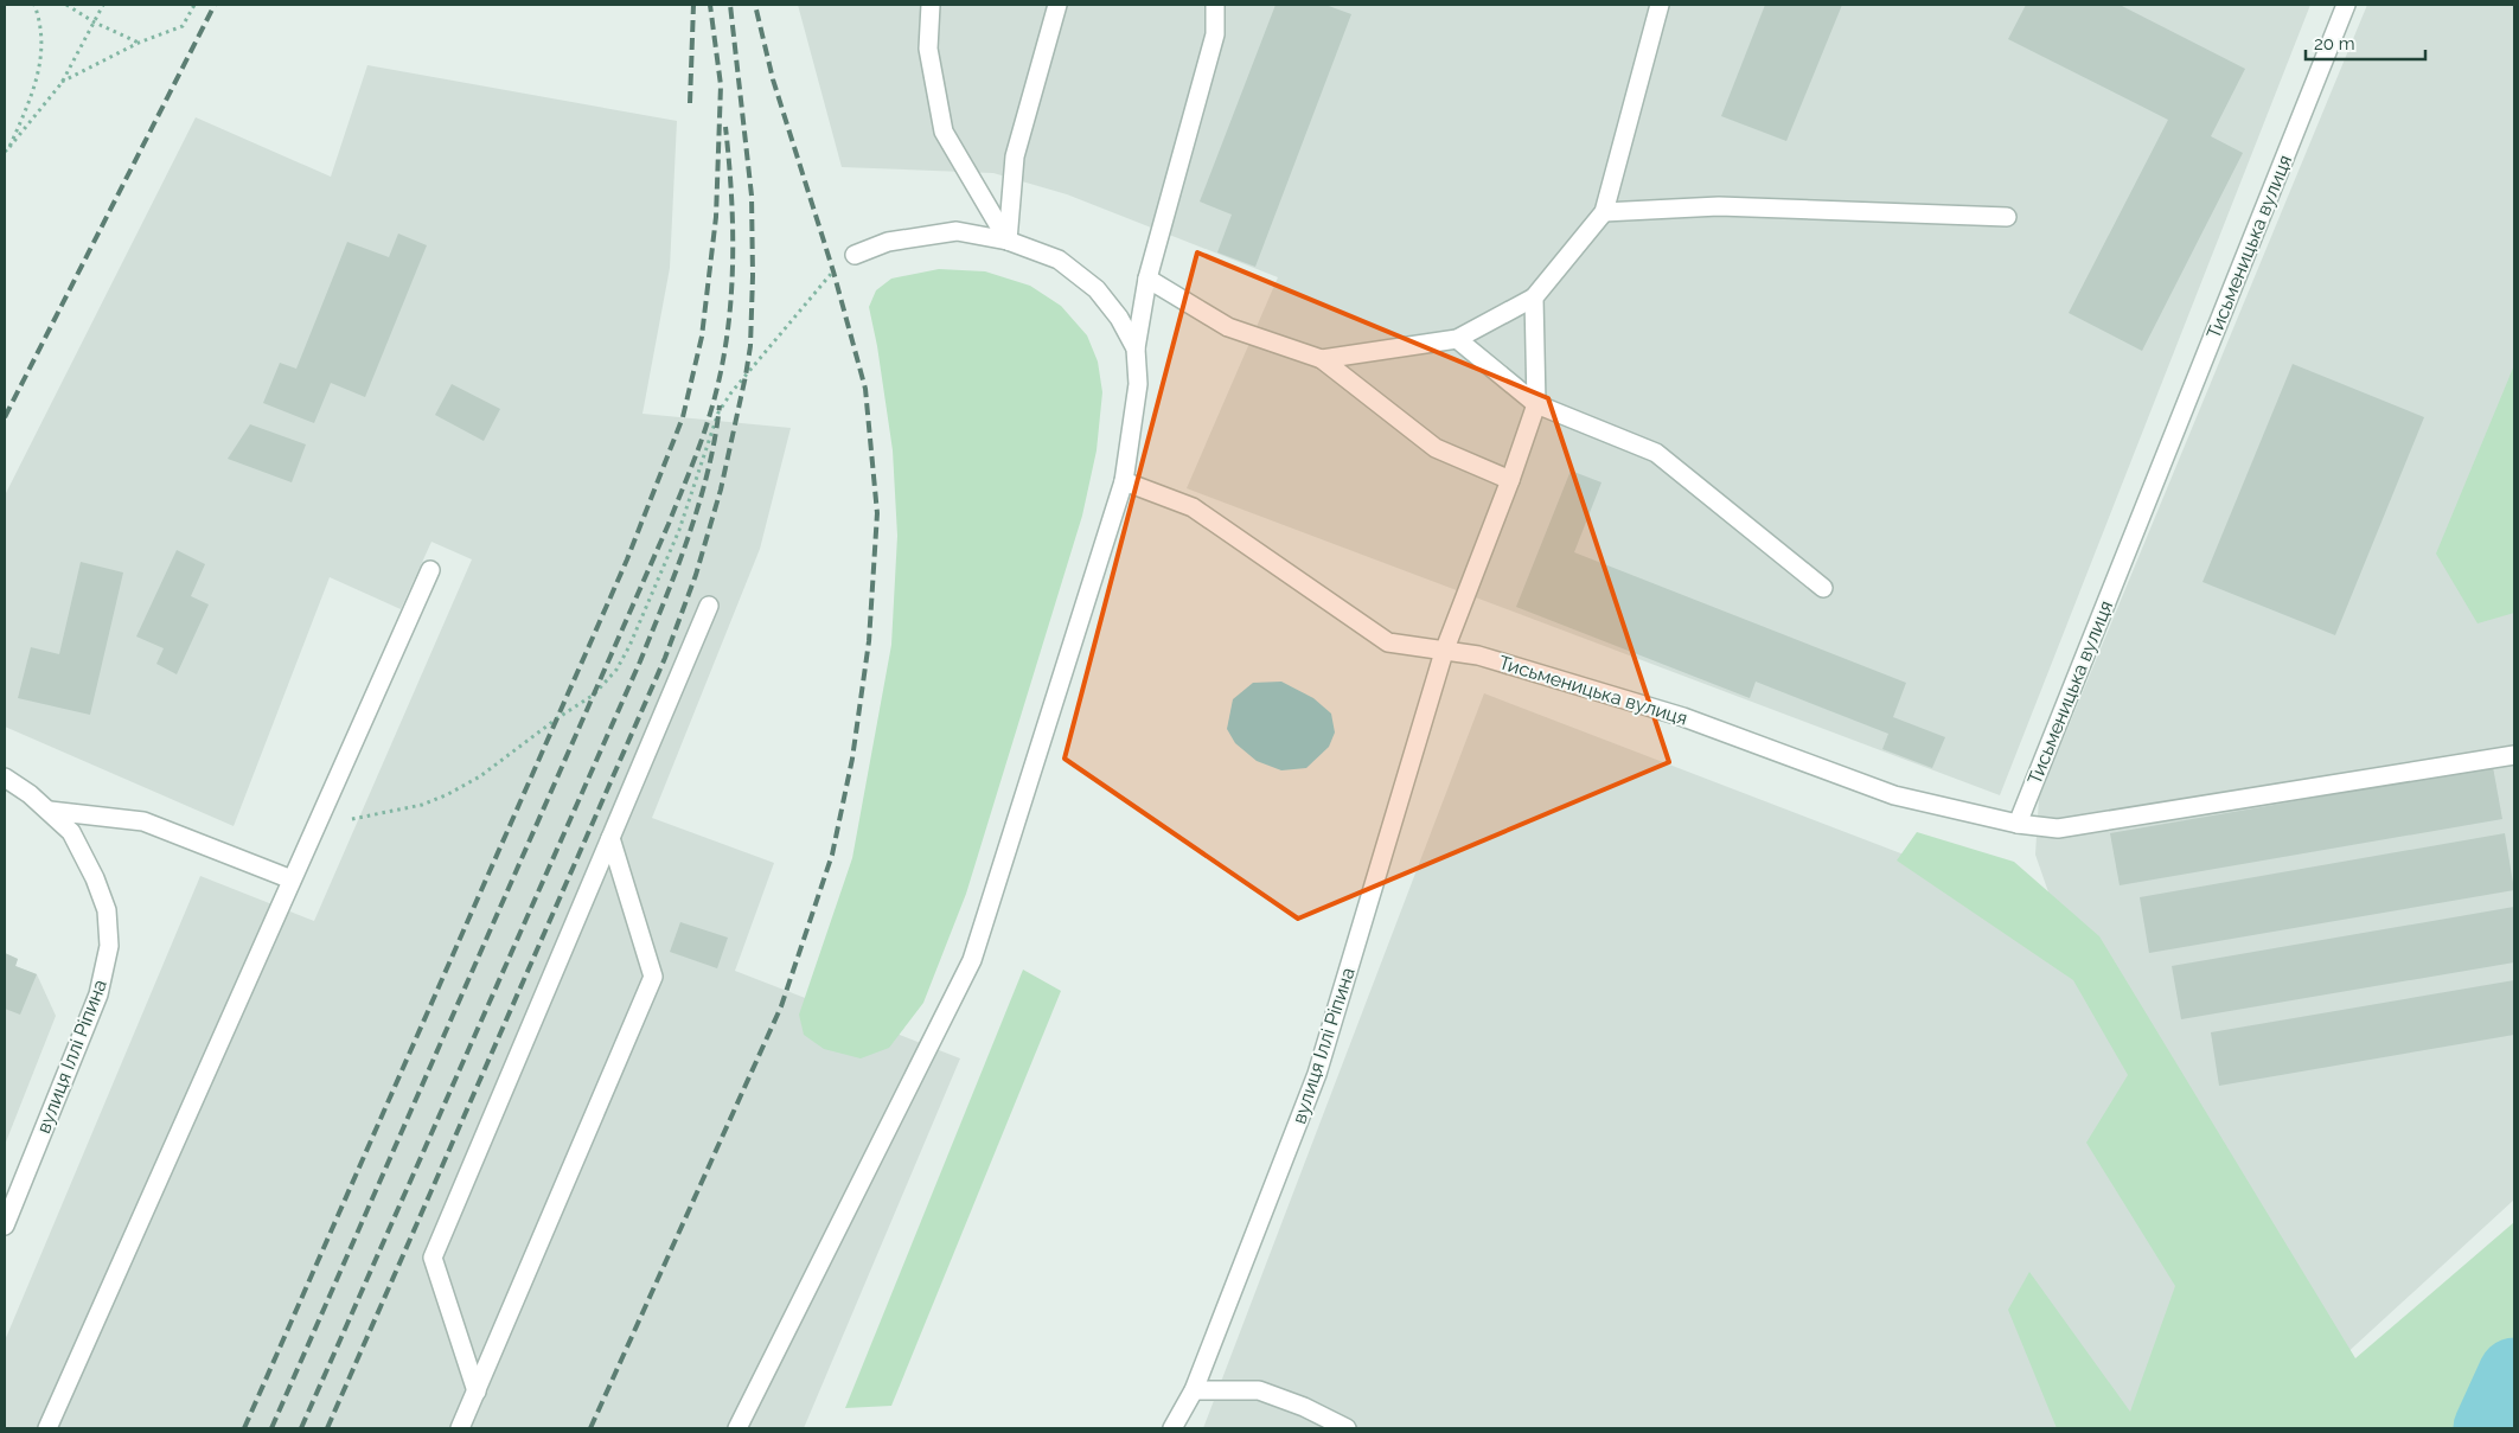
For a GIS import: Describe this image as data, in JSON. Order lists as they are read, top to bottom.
{
  "streets": {
    "street": ["Тисьменицька вулиця", "вулиця Іллі Ріпина"]
  },
  "crossings": [
    ["Тисьменицька вулиця", "вулиця Іллі Ріпина"]
  ],
  "scale_bar": "20 m"
}
